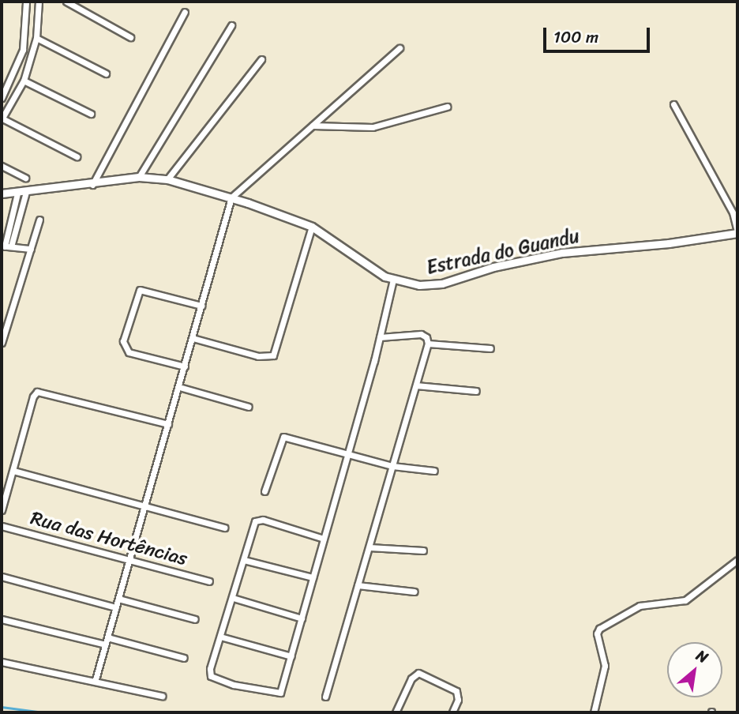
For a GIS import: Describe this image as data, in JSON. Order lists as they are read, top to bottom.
{
  "streets": {
    "street": ["Estrada do Guandu", "Rua das Hortências"]
  },
  "scale_bar": "100 m",
  "north": "top right"
}
